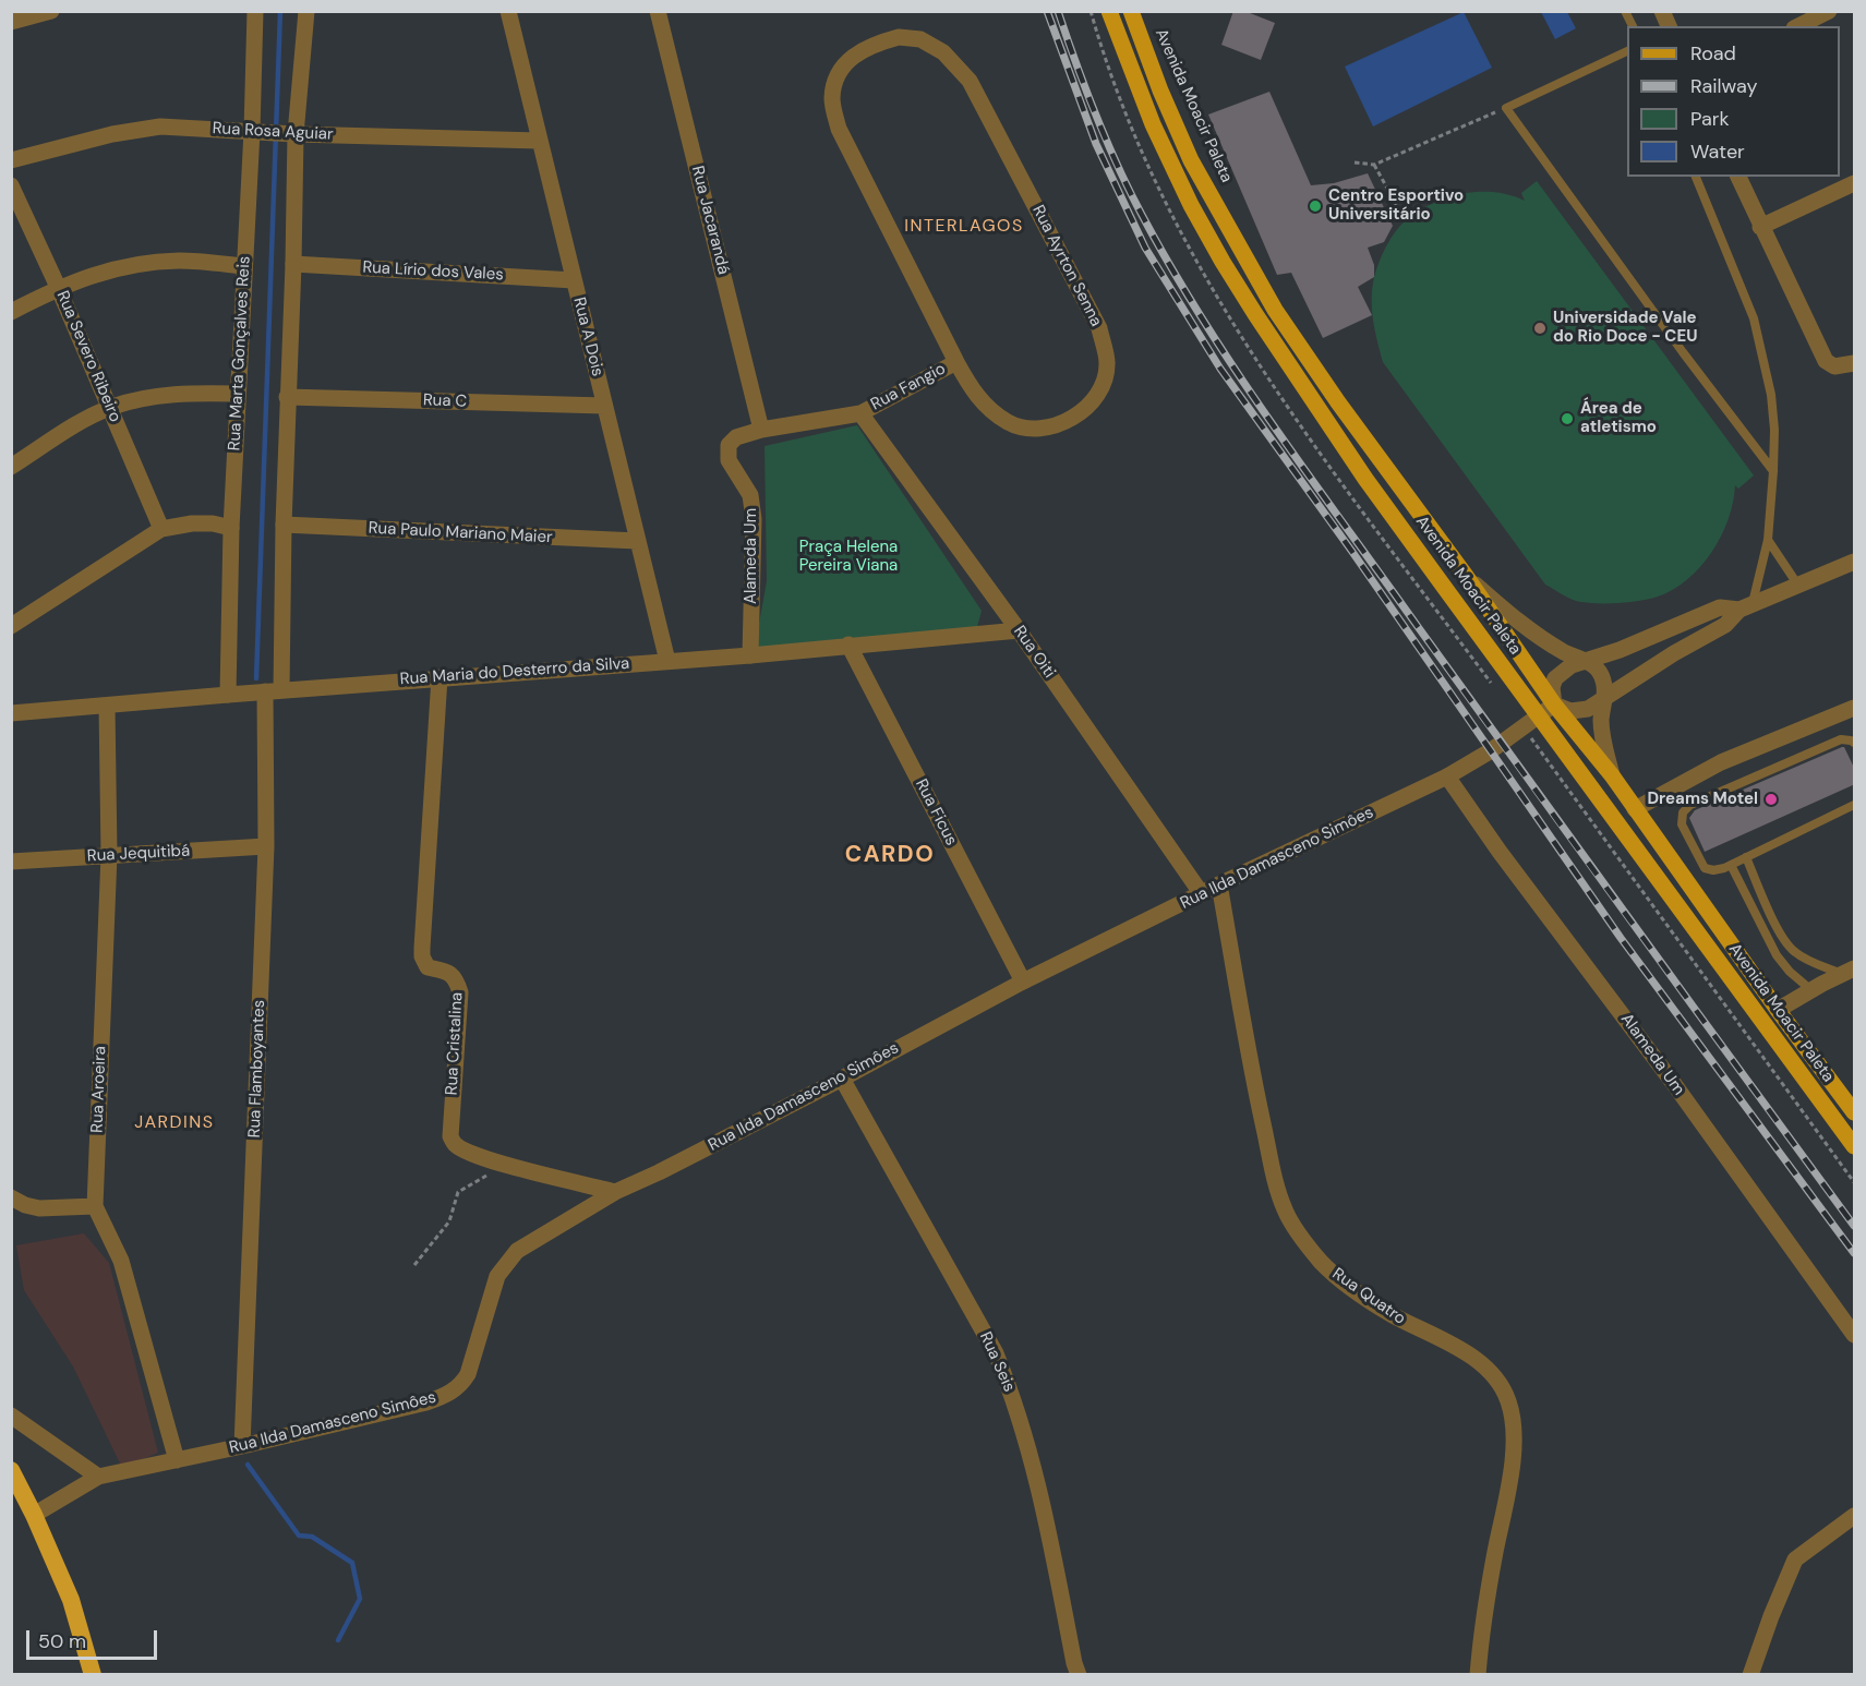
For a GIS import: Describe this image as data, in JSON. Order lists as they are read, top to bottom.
{
  "streets": {
    "main road": ["Avenida Moacir Paleta"],
    "street": [
      "Rua Rosa Aguiar",
      "Rua Jacarandá",
      "Rua Ayrton Senna",
      "Rua Lírio dos Vales",
      "Rua A Dois",
      "Rua Marta Gonçalves Reis",
      "Rua Severo Ribeiro",
      "Rua Fangio",
      "Rua C",
      "Rua Paulo Mariano Maier",
      "Alameda Um",
      "Rua Oiti",
      "Rua Maria do Desterro da Silva",
      "Rua Ficus",
      "Rua Jequitibá",
      "Rua Ilda Damasceno Simôes",
      "Rua Cristalina",
      "Rua Flamboyantes",
      "Rua Aroeira",
      "Rua Quatro",
      "Rua Seis"
    ]
  },
  "crossings": [
    ["Avenida Moacir Paleta", "Rua Ilda Damasceno Simôes"],
    ["Rua Rosa Aguiar", "Rua A Dois"],
    ["Rua Rosa Aguiar", "Rua Marta Gonçalves Reis"],
    ["Rua Jacarandá", "Alameda Um"],
    ["Rua Ayrton Senna", "Rua Fangio"],
    ["Rua Lírio dos Vales", "Rua A Dois"],
    ["Rua A Dois", "Rua C"],
    ["Rua A Dois", "Rua Paulo Mariano Maier"],
    ["Rua A Dois", "Rua Maria do Desterro da Silva"],
    ["Rua Marta Gonçalves Reis", "Rua Maria do Desterro da Silva"],
    ["Rua Fangio", "Alameda Um"],
    ["Rua Fangio", "Rua Oiti"],
    ["Alameda Um", "Rua Oiti"],
    ["Alameda Um", "Rua Maria do Desterro da Silva"],
    ["Alameda Um", "Rua Ilda Damasceno Simôes"],
    ["Rua Oiti", "Rua Maria do Desterro da Silva"],
    ["Rua Oiti", "Rua Ilda Damasceno Simôes"],
    ["Rua Maria do Desterro da Silva", "Rua Ficus"],
    ["Rua Maria do Desterro da Silva", "Rua Cristalina"],
    ["Rua Maria do Desterro da Silva", "Rua Flamboyantes"],
    ["Rua Maria do Desterro da Silva", "Rua Aroeira"],
    ["Rua Ficus", "Rua Ilda Damasceno Simôes"],
    ["Rua Jequitibá", "Rua Flamboyantes"],
    ["Rua Jequitibá", "Rua Aroeira"],
    ["Rua Ilda Damasceno Simôes", "Rua Cristalina"],
    ["Rua Ilda Damasceno Simôes", "Rua Flamboyantes"],
    ["Rua Ilda Damasceno Simôes", "Rua Aroeira"],
    ["Rua Ilda Damasceno Simôes", "Rua Quatro"],
    ["Rua Ilda Damasceno Simôes", "Rua Seis"]
  ],
  "districts": ["INTERLAGOS", "CARDO", "JARDINS"],
  "parks": ["Praça Helena Pereira Viana"],
  "places": [
    "Centro Esportivo Universitário",
    "Universidade Vale do Rio Doce - CEU",
    "Área de atletismo",
    "Dreams Motel"
  ],
  "legend": [
    "Road",
    "Railway",
    "Park",
    "Water"
  ],
  "scale_bar": "50 m"
}
